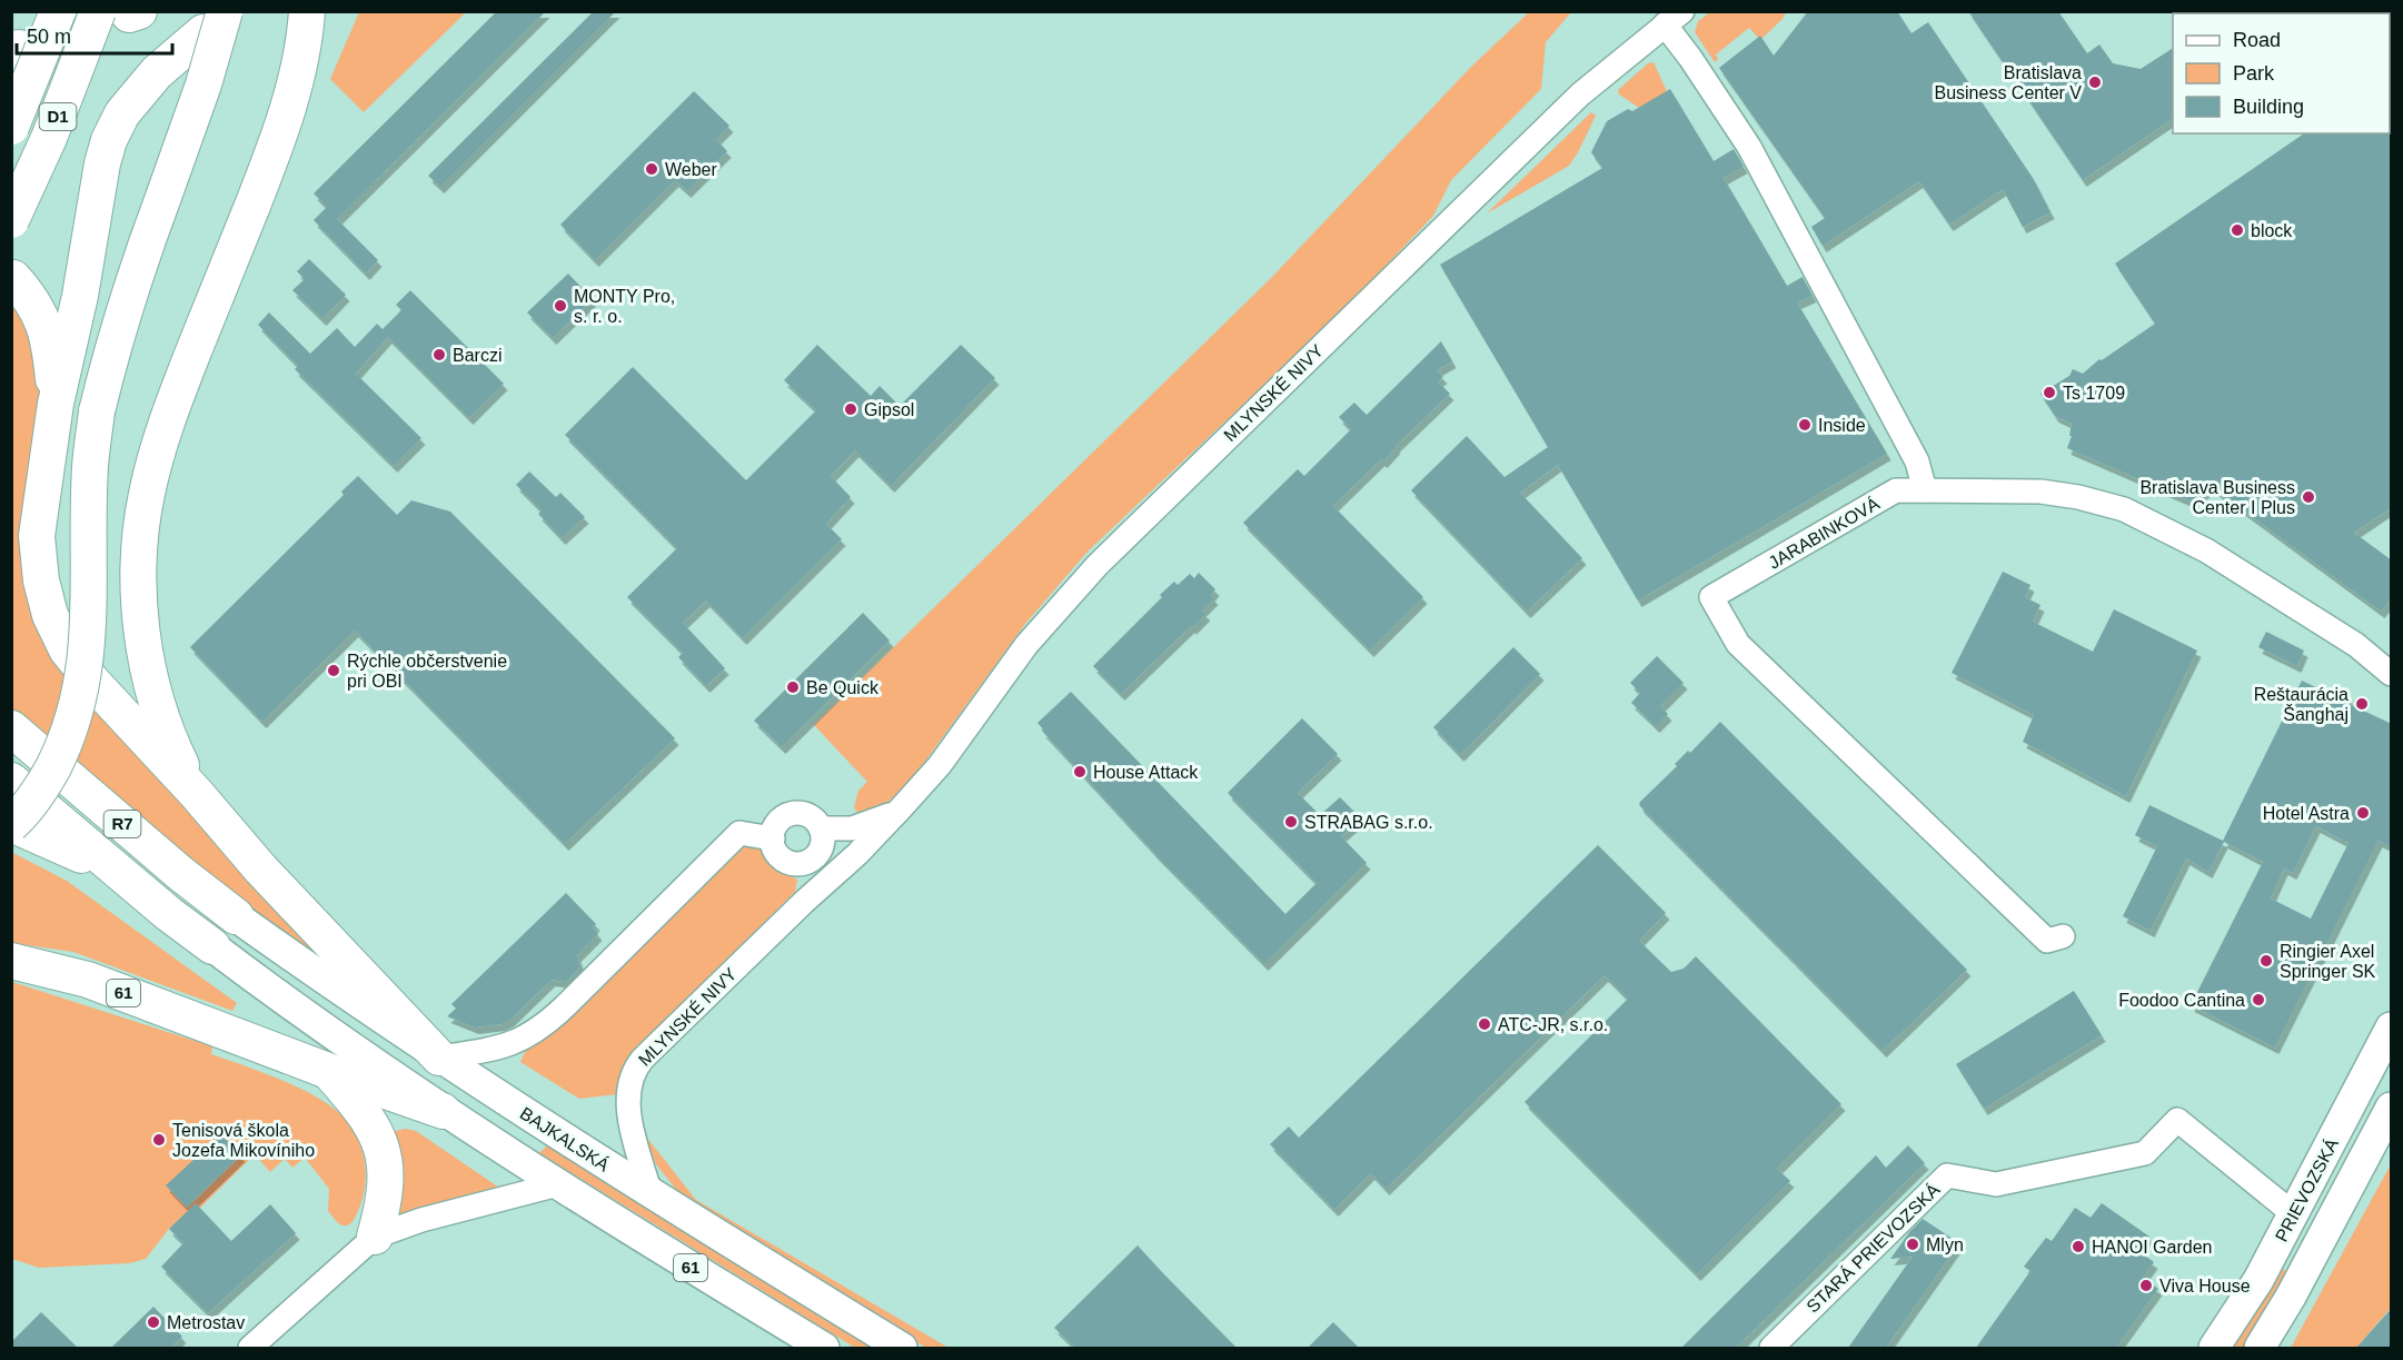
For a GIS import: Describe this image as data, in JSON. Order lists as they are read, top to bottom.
{
  "streets": {
    "highway": ["D1", "R7", "61"],
    "main road": ["BAJKALSKÁ", "PRIEVOZSKÁ"],
    "street": ["MLYNSKÉ NIVY", "JARABINKOVÁ", "STARÁ PRIEVOZSKÁ"]
  },
  "crossings": [
    ["MLYNSKÉ NIVY", "BAJKALSKÁ"],
    ["R7", "BAJKALSKÁ"],
    ["PRIEVOZSKÁ", "STARÁ PRIEVOZSKÁ"]
  ],
  "places": [
    "Bratislava Business Center V",
    "Weber",
    "block",
    "MONTY Pro, s. r. o.",
    "Barczi",
    "Ts 1709",
    "Gipsol",
    "Inside",
    "Bratislava Business Center I Plus",
    "Rýchle občerstvenie pri OBI",
    "Be Quick",
    "Reštaurácia Šanghaj",
    "House Attack",
    "Hotel Astra",
    "STRABAG s.r.o.",
    "Ringier Axel Springer SK",
    "Foodoo Cantina",
    "ATC-JR, s.r.o.",
    "Tenisová škola Jozefa Mikovíniho",
    "Mlyn",
    "HANOI Garden",
    "Viva House",
    "Metrostav"
  ],
  "legend": ["Road", "Park", "Building"],
  "scale_bar": "50 m"
}
